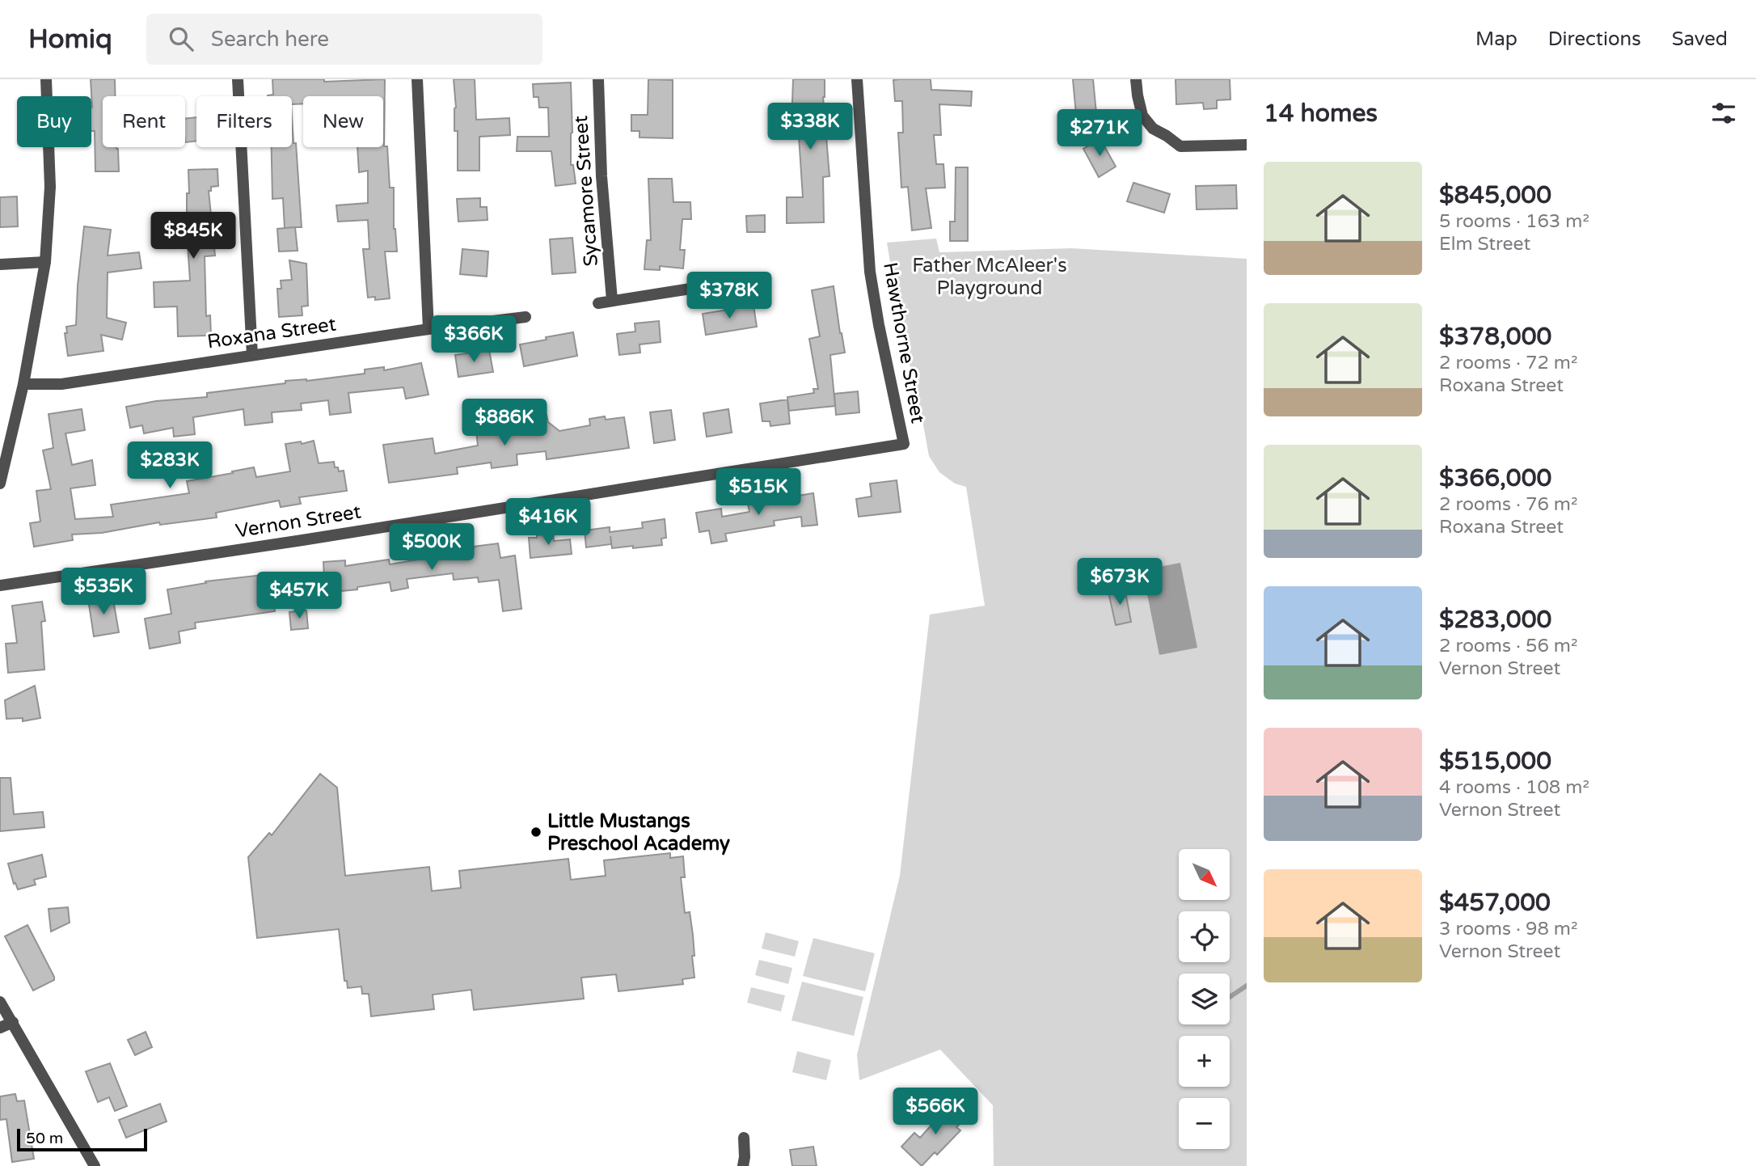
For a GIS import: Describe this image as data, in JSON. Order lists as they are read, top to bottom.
{
  "streets": {
    "street": [
      "Sycamore Street",
      "Roxana Street",
      "Hawthorne Street",
      "Vernon Street"
    ]
  },
  "crossings": [
    ["Hawthorne Street", "Vernon Street"]
  ],
  "parks": ["Father McAleer's Playground"],
  "places": ["Little Mustangs Preschool Academy"],
  "scale_bar": "50 m",
  "north": "bottom right",
  "page": {
    "header": "Homiq",
    "search": "Search here",
    "nav": ["Map", "Directions", "Saved"],
    "heading": "14 homes",
    "chip": [
      "Buy",
      "Rent",
      "Filters",
      "New"
    ],
    "price": [
      "$338K",
      "$271K",
      "$845K",
      "$378K",
      "$366K",
      "$886K",
      "$283K",
      "$515K",
      "$416K",
      "$500K",
      "$673K",
      "$535K",
      "$457K",
      "$566K"
    ],
    "list": [
      {
        "name": "$845,000",
        "note": "5 rooms · 163 m² · Elm Street"
      },
      {
        "name": "$378,000",
        "note": "2 rooms · 72 m² · Roxana Street"
      },
      {
        "name": "$366,000",
        "note": "2 rooms · 76 m² · Roxana Street"
      },
      {
        "name": "$283,000",
        "note": "2 rooms · 56 m² · Vernon Street"
      },
      {
        "name": "$515,000",
        "note": "4 rooms · 108 m² · Vernon Street"
      },
      {
        "name": "$457,000",
        "note": "3 rooms · 98 m² · Vernon Street"
      }
    ],
    "map_buttons": ["+", "−"],
    "scale": "50 m"
  }
}
